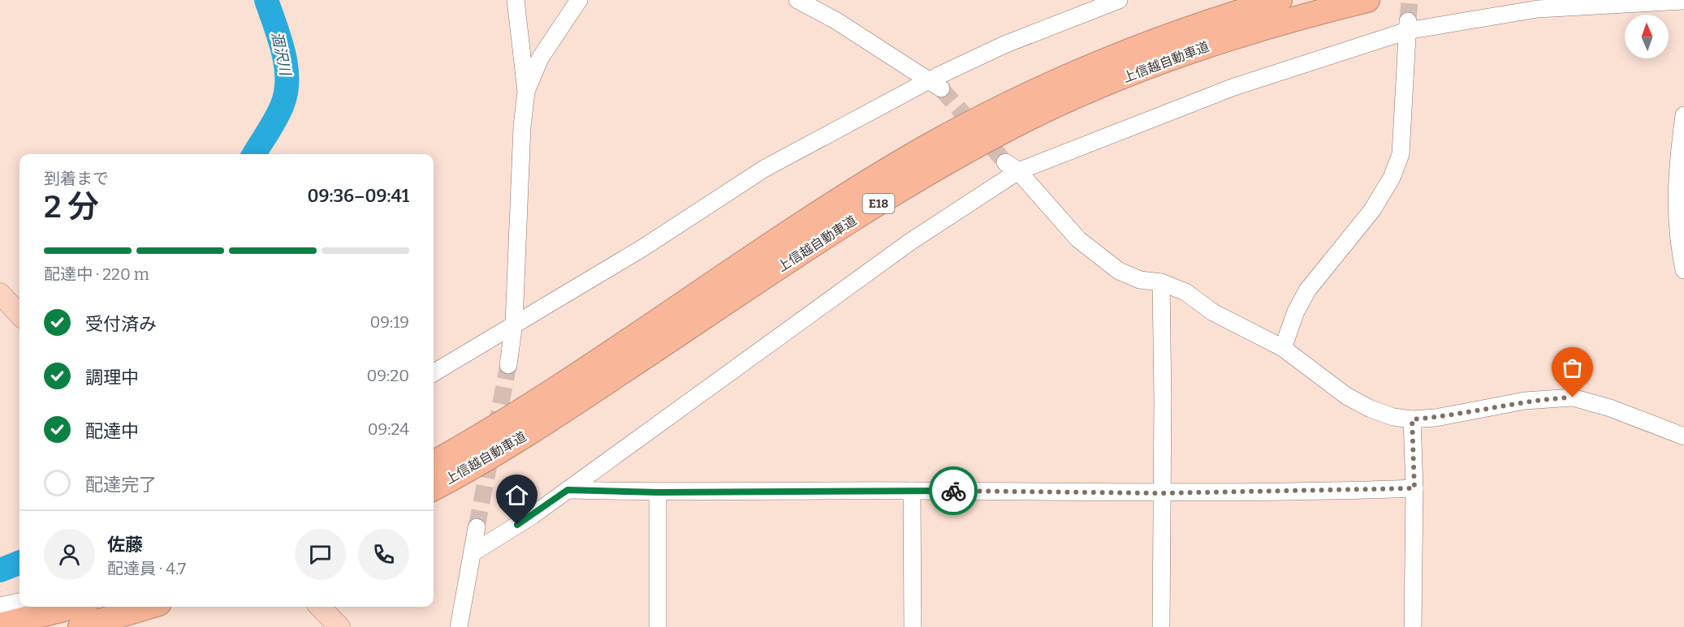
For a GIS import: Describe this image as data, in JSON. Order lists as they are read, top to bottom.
{
  "streets": {
    "highway": ["上信越自動車道", "E18"]
  },
  "water": ["涸沢川"],
  "north": "top",
  "page": {
    "heading": ["2 分", "到着まで", "09:36–09:41"],
    "panel": ["佐藤", "配達員 · 4.7"],
    "bar": "配達中 · 220 m",
    "list": [
      ["受付済み", "09:19"],
      ["調理中", "09:20"],
      ["配達中", "09:24"],
      "配達完了"
    ]
  }
}
